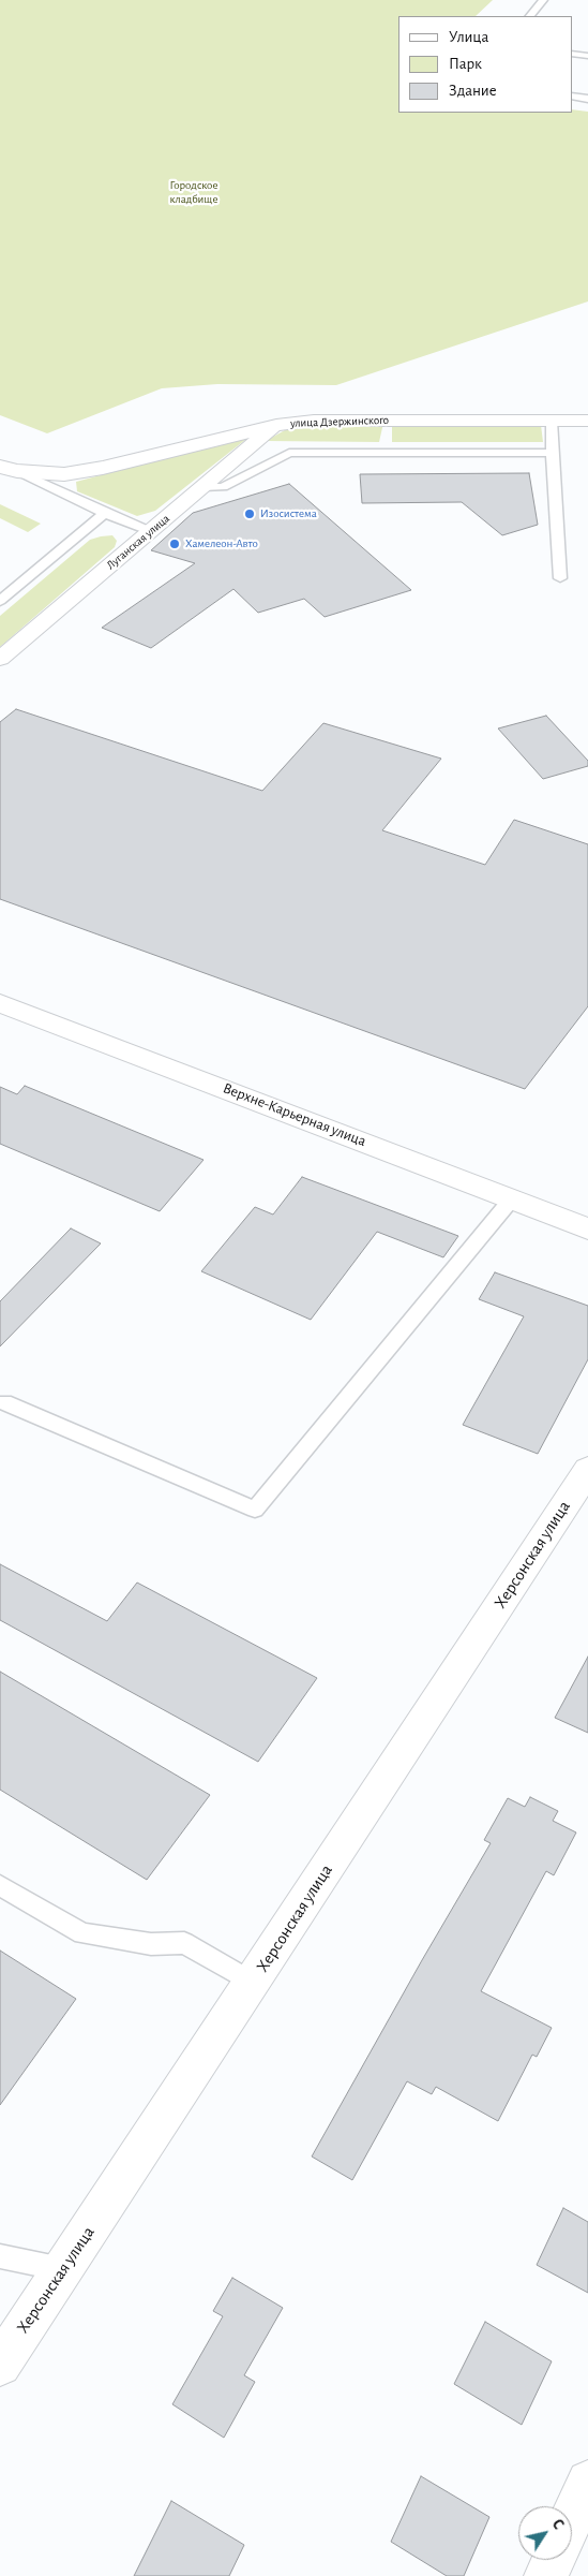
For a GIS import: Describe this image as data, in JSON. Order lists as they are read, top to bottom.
{
  "streets": {
    "street": [
      "улица Дзержинского",
      "Луганская улица",
      "Верхне-Карьерная улица",
      "Херсонская улица"
    ]
  },
  "crossings": [
    ["улица Дзержинского", "Луганская улица"]
  ],
  "parks": ["Городское кладбище"],
  "places": ["Изосистема", "Хамелеон-Авто"],
  "legend": ["Улица", "Парк", "Здание"],
  "north": "top right"
}
